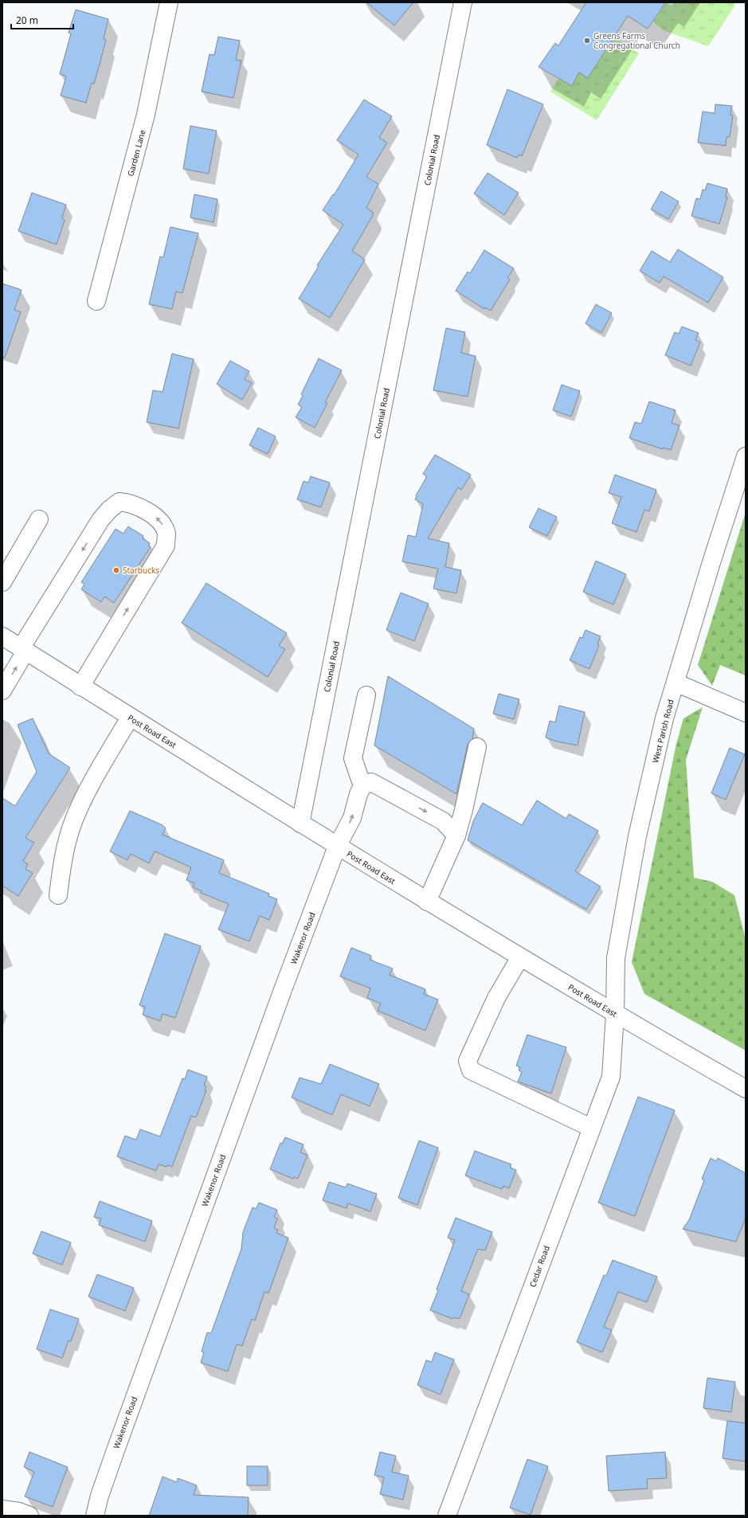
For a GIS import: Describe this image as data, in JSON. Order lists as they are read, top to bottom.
{
  "streets": {
    "street": [
      "Garden Lane",
      "Colonial Road",
      "Post Road East",
      "West Parish Road",
      "Wakenor Road",
      "Cedar Road"
    ]
  },
  "crossings": [
    ["Colonial Road", "Post Road East"],
    ["Post Road East", "West Parish Road"],
    ["Post Road East", "Wakenor Road"],
    ["Post Road East", "Cedar Road"],
    ["West Parish Road", "Cedar Road"]
  ],
  "places": ["Greens Farms Congregational Church", "Starbucks"],
  "scale_bar": "20 m"
}
